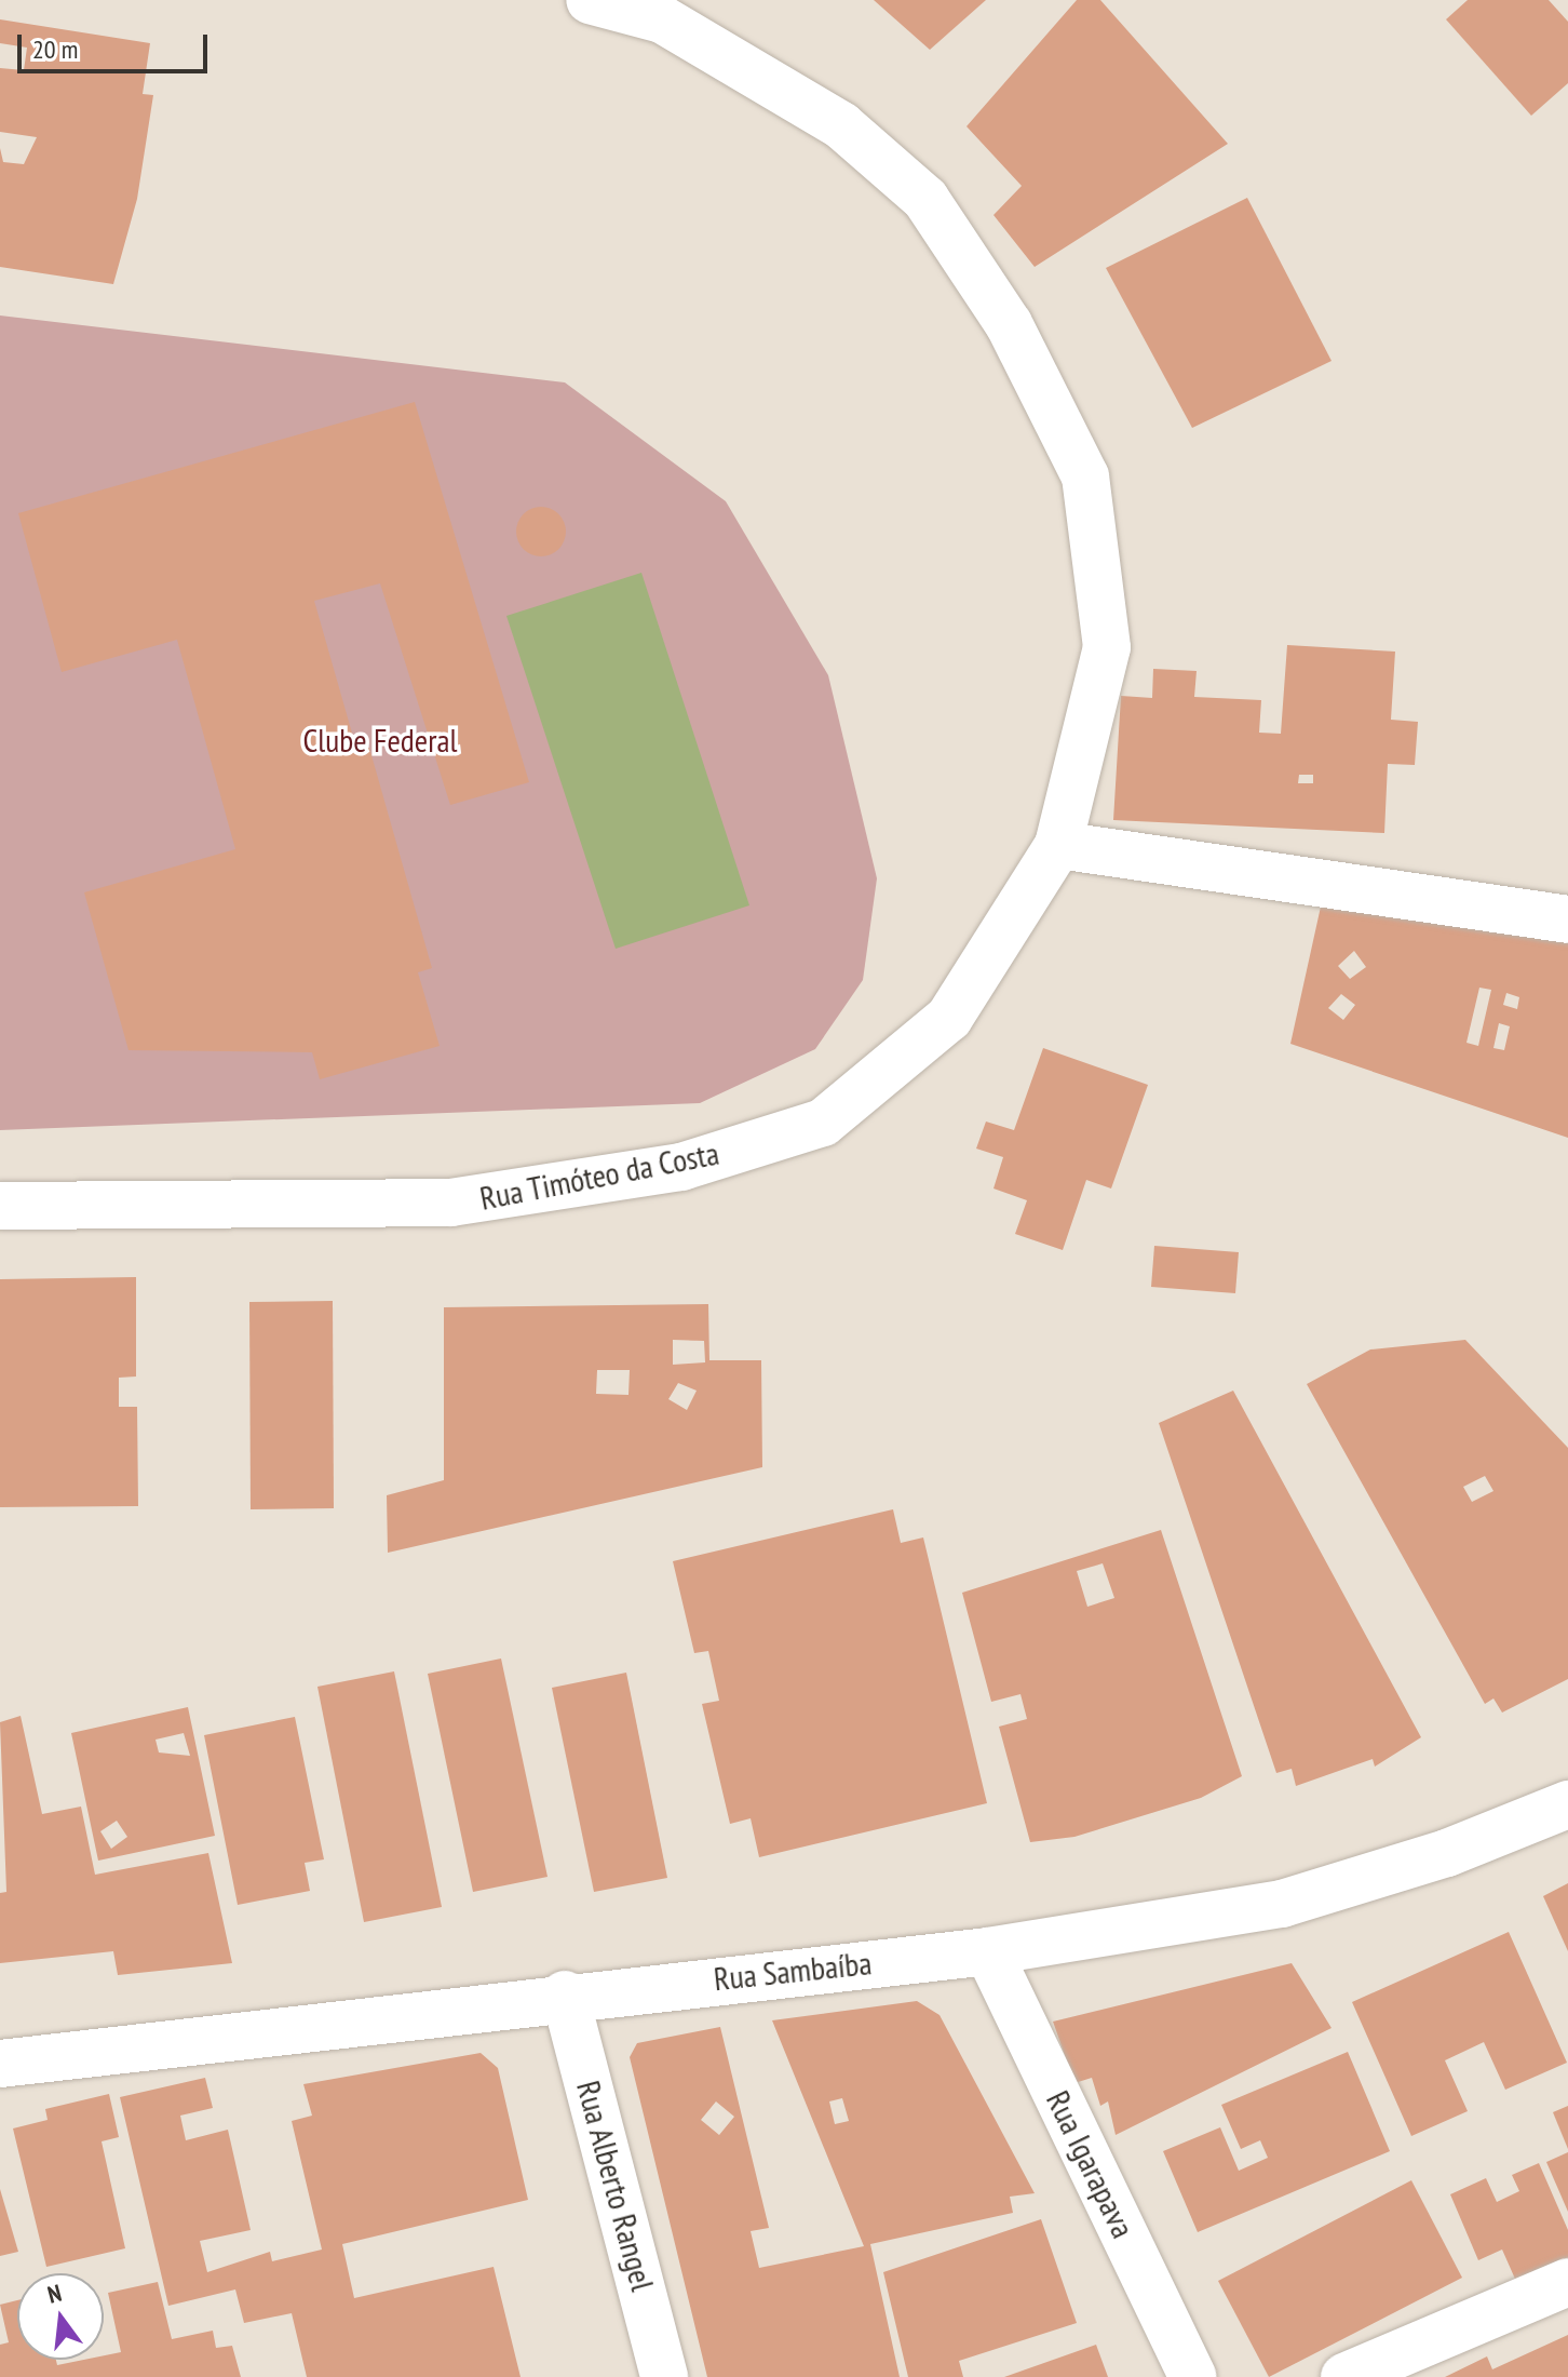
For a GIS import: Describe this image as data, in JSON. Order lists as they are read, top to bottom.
{
  "streets": {
    "street": [
      "Rua Timóteo da Costa",
      "Rua Sambaíba",
      "Rua Igarapava",
      "Rua Alberto Rangel"
    ]
  },
  "crossings": [
    ["Rua Sambaíba", "Rua Igarapava"],
    ["Rua Sambaíba", "Rua Alberto Rangel"]
  ],
  "parks": ["Clube Federal"],
  "scale_bar": "20 m",
  "north": "top"
}
